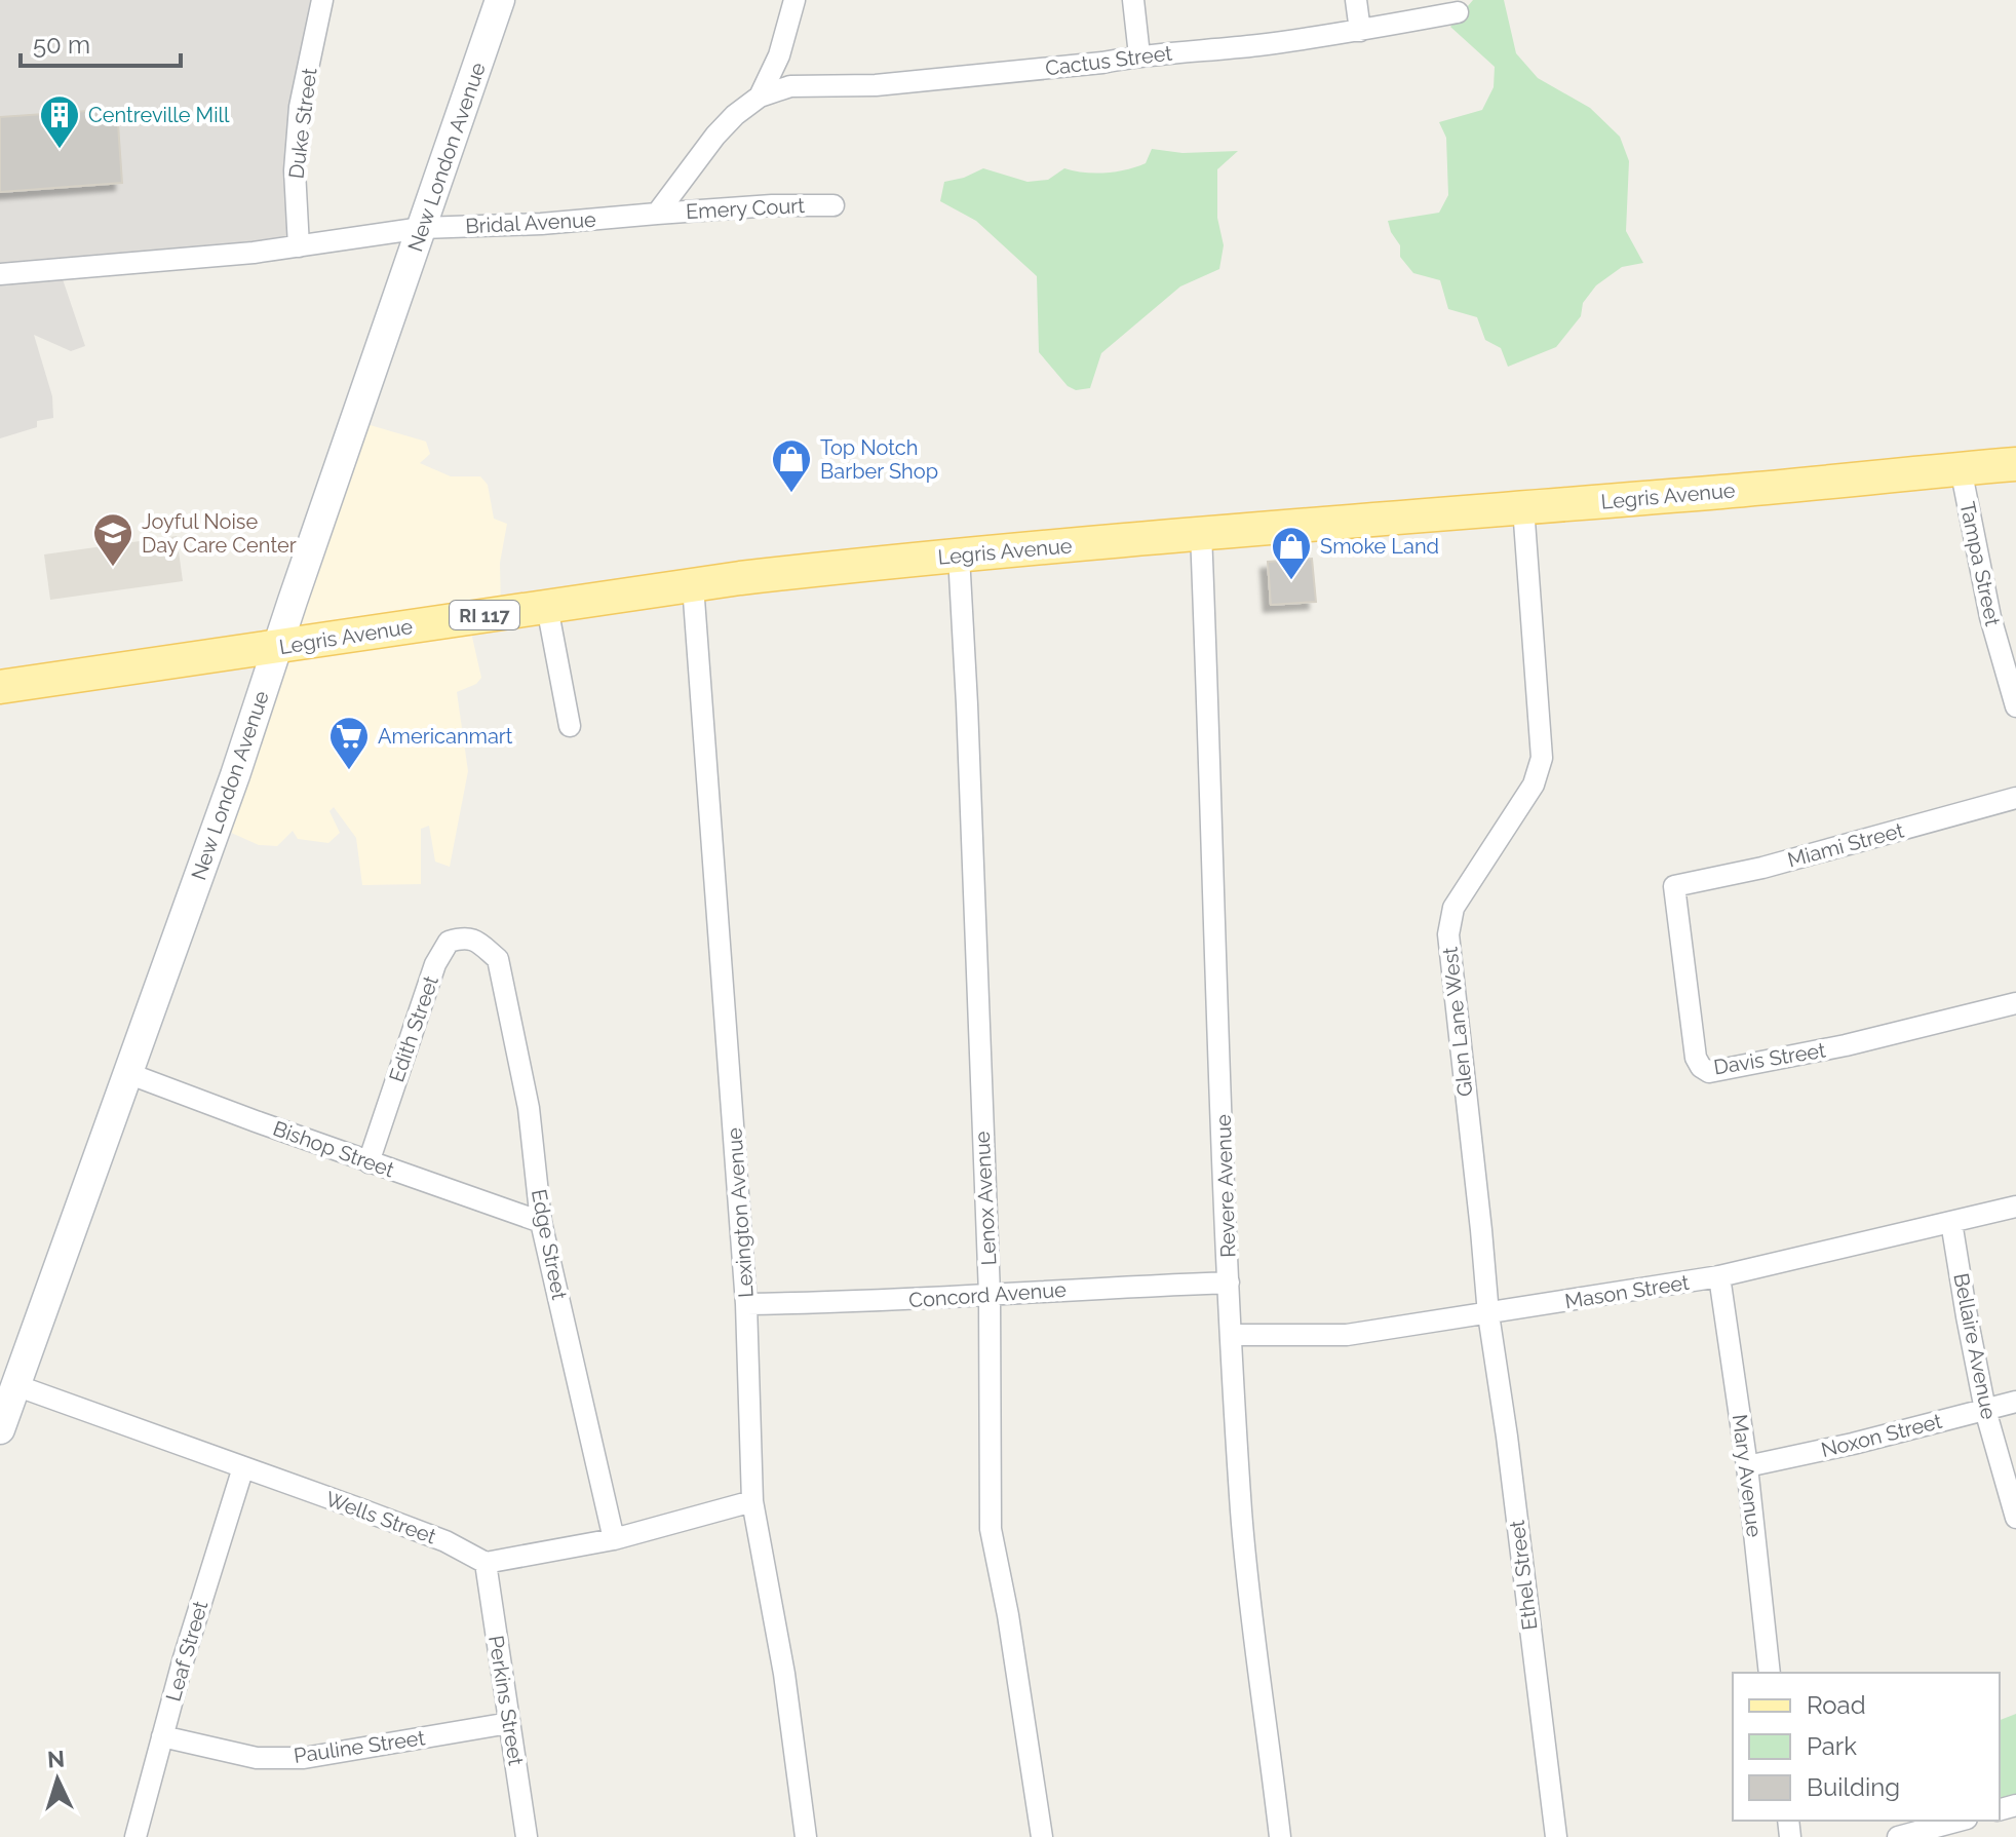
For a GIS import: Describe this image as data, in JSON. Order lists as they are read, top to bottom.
{
  "streets": {
    "main road": ["New London Avenue", "Legris Avenue", "RI 117"],
    "street": [
      "Cactus Street",
      "Duke Street",
      "Emery Court",
      "Bridal Avenue",
      "Tampa Street",
      "Miami Street",
      "Glen Lane West",
      "Edith Street",
      "Davis Street",
      "Bishop Street",
      "Revere Avenue",
      "Lenox Avenue",
      "Lexington Avenue",
      "Edge Street",
      "Mason Street",
      "Concord Avenue",
      "Bellaire Avenue",
      "Noxon Street",
      "Mary Avenue",
      "Wells Street",
      "Ethel Street",
      "Leaf Street",
      "Perkins Street",
      "Pauline Street"
    ]
  },
  "crossings": [
    ["Duke Street", "Bridal Avenue"],
    ["New London Avenue", "Bridal Avenue"],
    ["New London Avenue", "Legris Avenue"],
    ["New London Avenue", "Bishop Street"],
    ["New London Avenue", "Wells Street"],
    ["Emery Court", "Bridal Avenue"],
    ["Legris Avenue", "Tampa Street"],
    ["Legris Avenue", "Glen Lane West"],
    ["Legris Avenue", "Revere Avenue"],
    ["Legris Avenue", "Lenox Avenue"],
    ["Legris Avenue", "Lexington Avenue"],
    ["Miami Street", "Davis Street"],
    ["Glen Lane West", "Mason Street"],
    ["Glen Lane West", "Ethel Street"],
    ["Edith Street", "Bishop Street"],
    ["Edith Street", "Edge Street"],
    ["Bishop Street", "Edge Street"],
    ["Revere Avenue", "Mason Street"],
    ["Revere Avenue", "Concord Avenue"],
    ["Lenox Avenue", "Concord Avenue"],
    ["Lexington Avenue", "Concord Avenue"],
    ["Mason Street", "Bellaire Avenue"],
    ["Mason Street", "Mary Avenue"],
    ["Mason Street", "Ethel Street"],
    ["Bellaire Avenue", "Noxon Street"],
    ["Noxon Street", "Mary Avenue"],
    ["Wells Street", "Leaf Street"],
    ["Wells Street", "Perkins Street"],
    ["Leaf Street", "Pauline Street"],
    ["Perkins Street", "Pauline Street"]
  ],
  "places": {
    "building": ["Centreville Mill"],
    "shop": ["Top Notch Barber Shop", "Smoke Land"],
    "school or university": ["Joyful Noise Day Care Center"],
    "supermarket": ["Americanmart"]
  },
  "legend": ["Road", "Park", "Building"],
  "scale_bar": "50 m",
  "north": "top"
}
